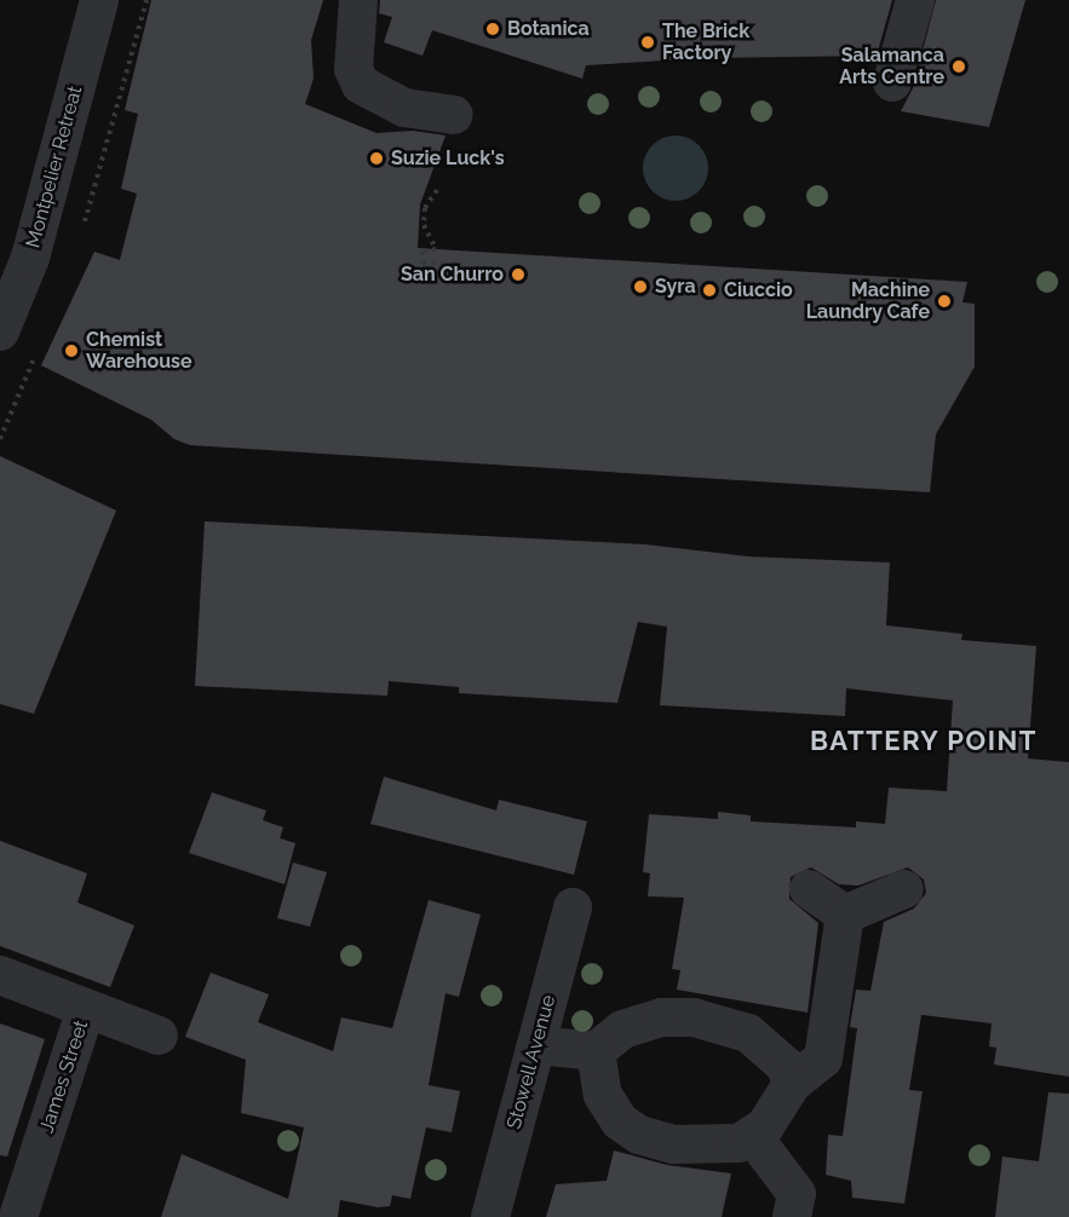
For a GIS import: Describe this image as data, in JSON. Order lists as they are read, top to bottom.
{
  "streets": {
    "street": ["Montpelier Retreat", "Stowell Avenue", "James Street"]
  },
  "districts": ["BATTERY POINT"],
  "places": [
    "Botanica",
    "The Brick Factory",
    "Salamanca Arts Centre",
    "Suzie Luck's",
    "San Churro",
    "Syra",
    "Ciuccio",
    "Machine Laundry Cafe",
    "Chemist Warehouse"
  ]
}
